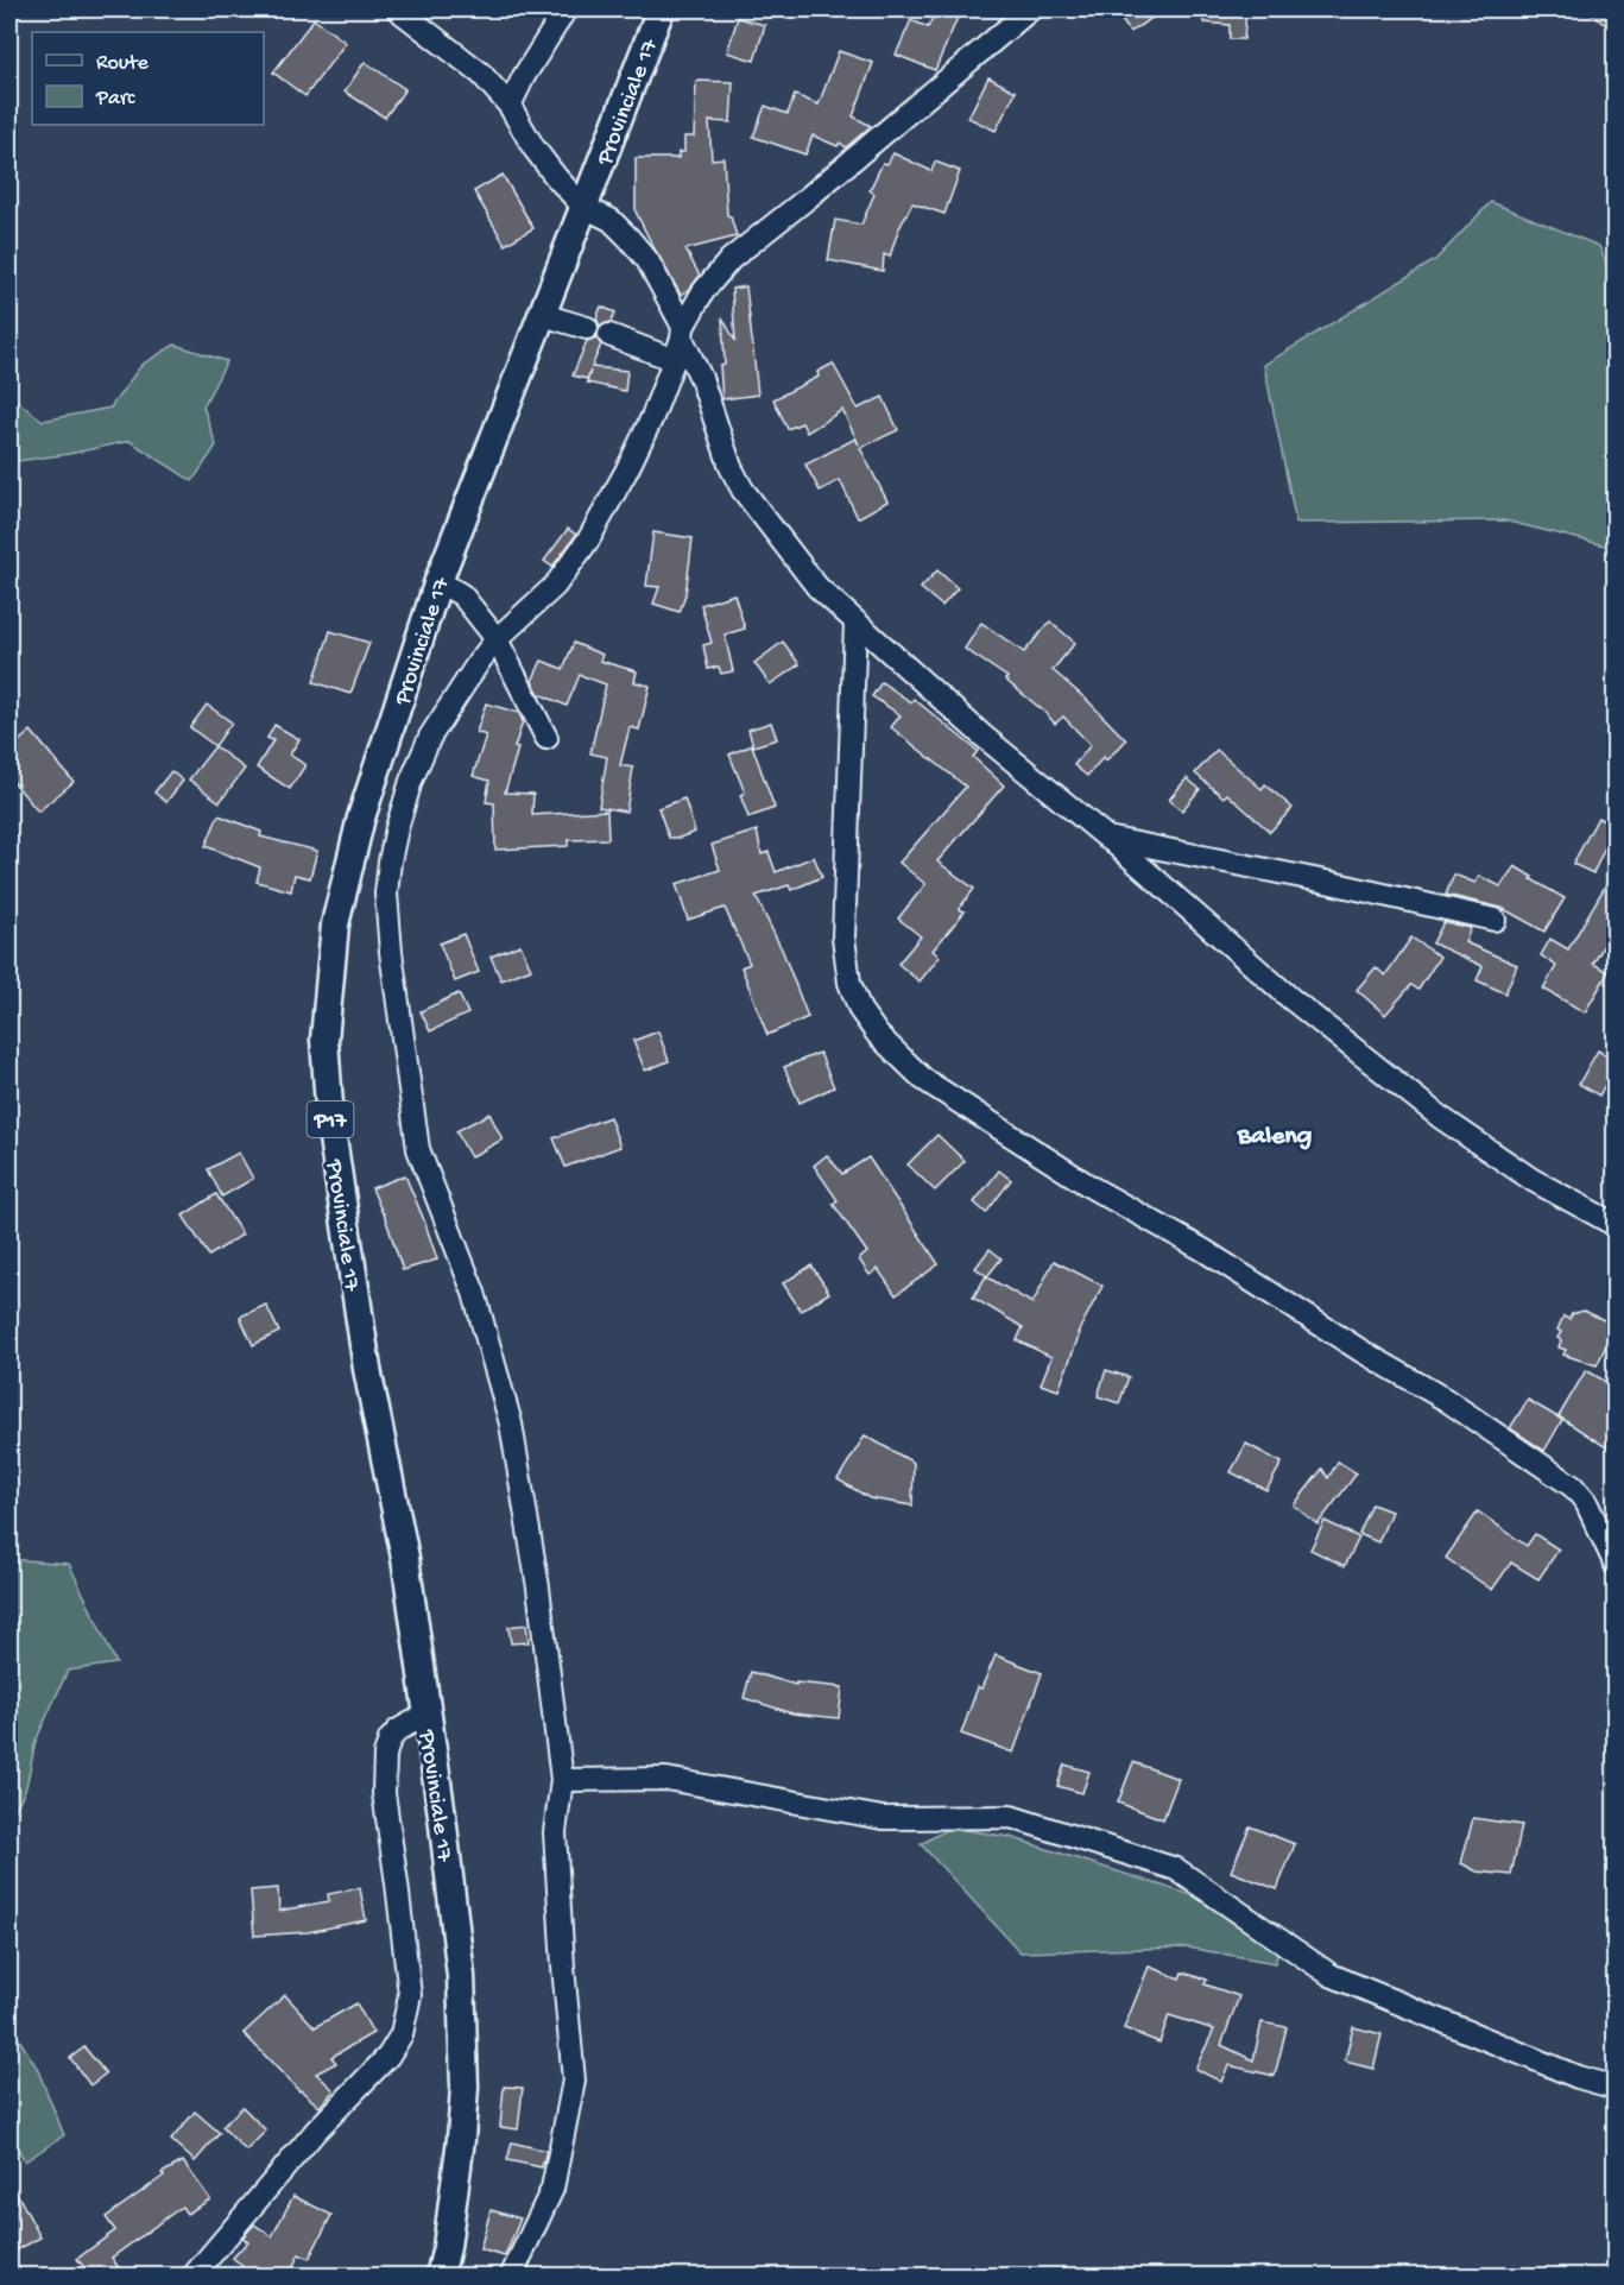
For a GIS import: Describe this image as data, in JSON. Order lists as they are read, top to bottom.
{
  "streets": {
    "main road": ["Provinciale 17", "P17"]
  },
  "districts": ["Baleng"],
  "legend": ["Route", "Parc"]
}
